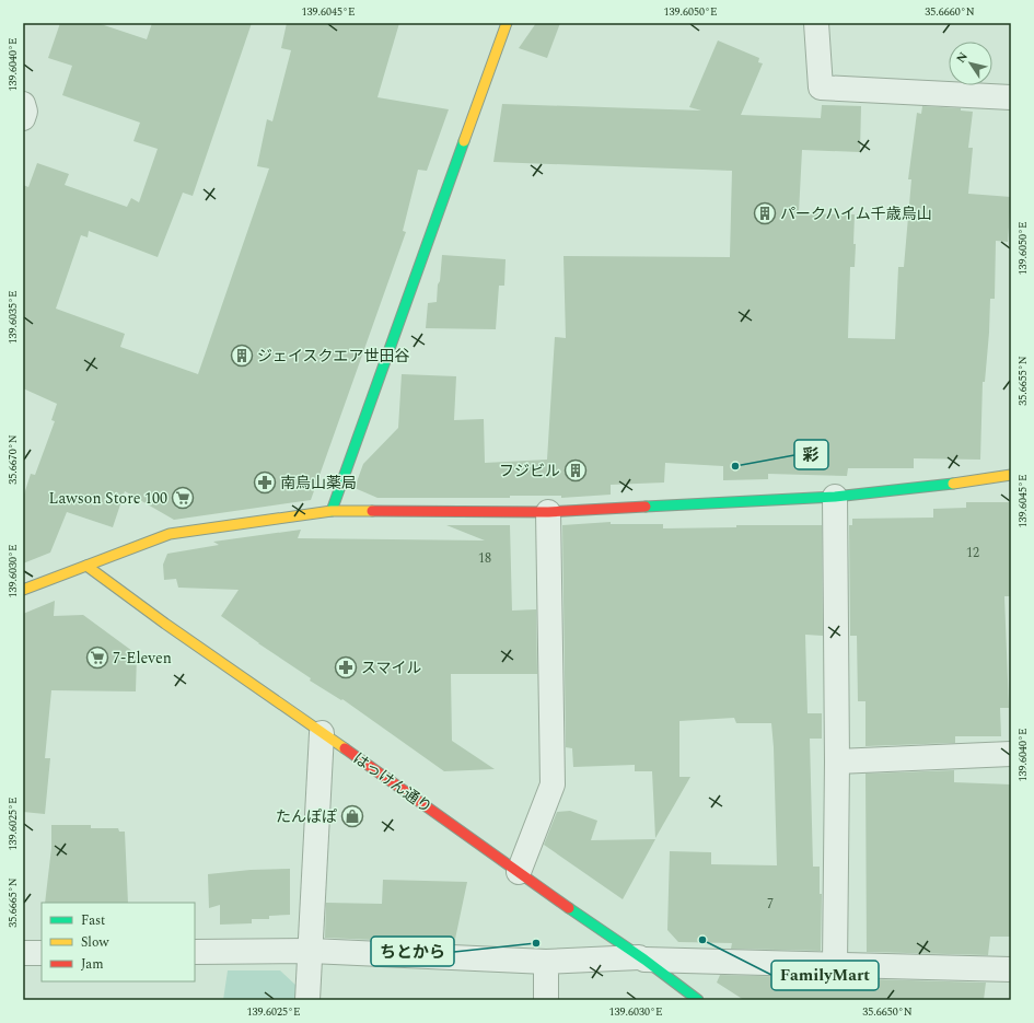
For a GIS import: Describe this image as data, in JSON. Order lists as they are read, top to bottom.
{
  "streets": {
    "street": ["はっけん通り"]
  },
  "places": {
    "building": ["パークハイム千歳烏山", "ジェイスクエア世田谷", "フジビル"],
    "other": ["彩", "FamilyMart", "ちとから"],
    "pharmacy": ["南烏山薬局", "スマイル"],
    "supermarket": ["Lawson Store 100", "7-Eleven"],
    "shop": ["たんぽぽ"]
  },
  "house_numbers": ["12", "18", "7"],
  "legend": ["Fast", "Slow", "Jam"],
  "north": "top left",
  "coordinates": [
    "139.6045°E",
    "139.6050°E",
    "35.6660°N",
    "139.6040°E",
    "139.6035°E",
    "35.6655°N",
    "35.6670°N",
    "139.6030°E",
    "139.6025°E",
    "35.6665°N",
    "35.6650°N"
  ]
}
